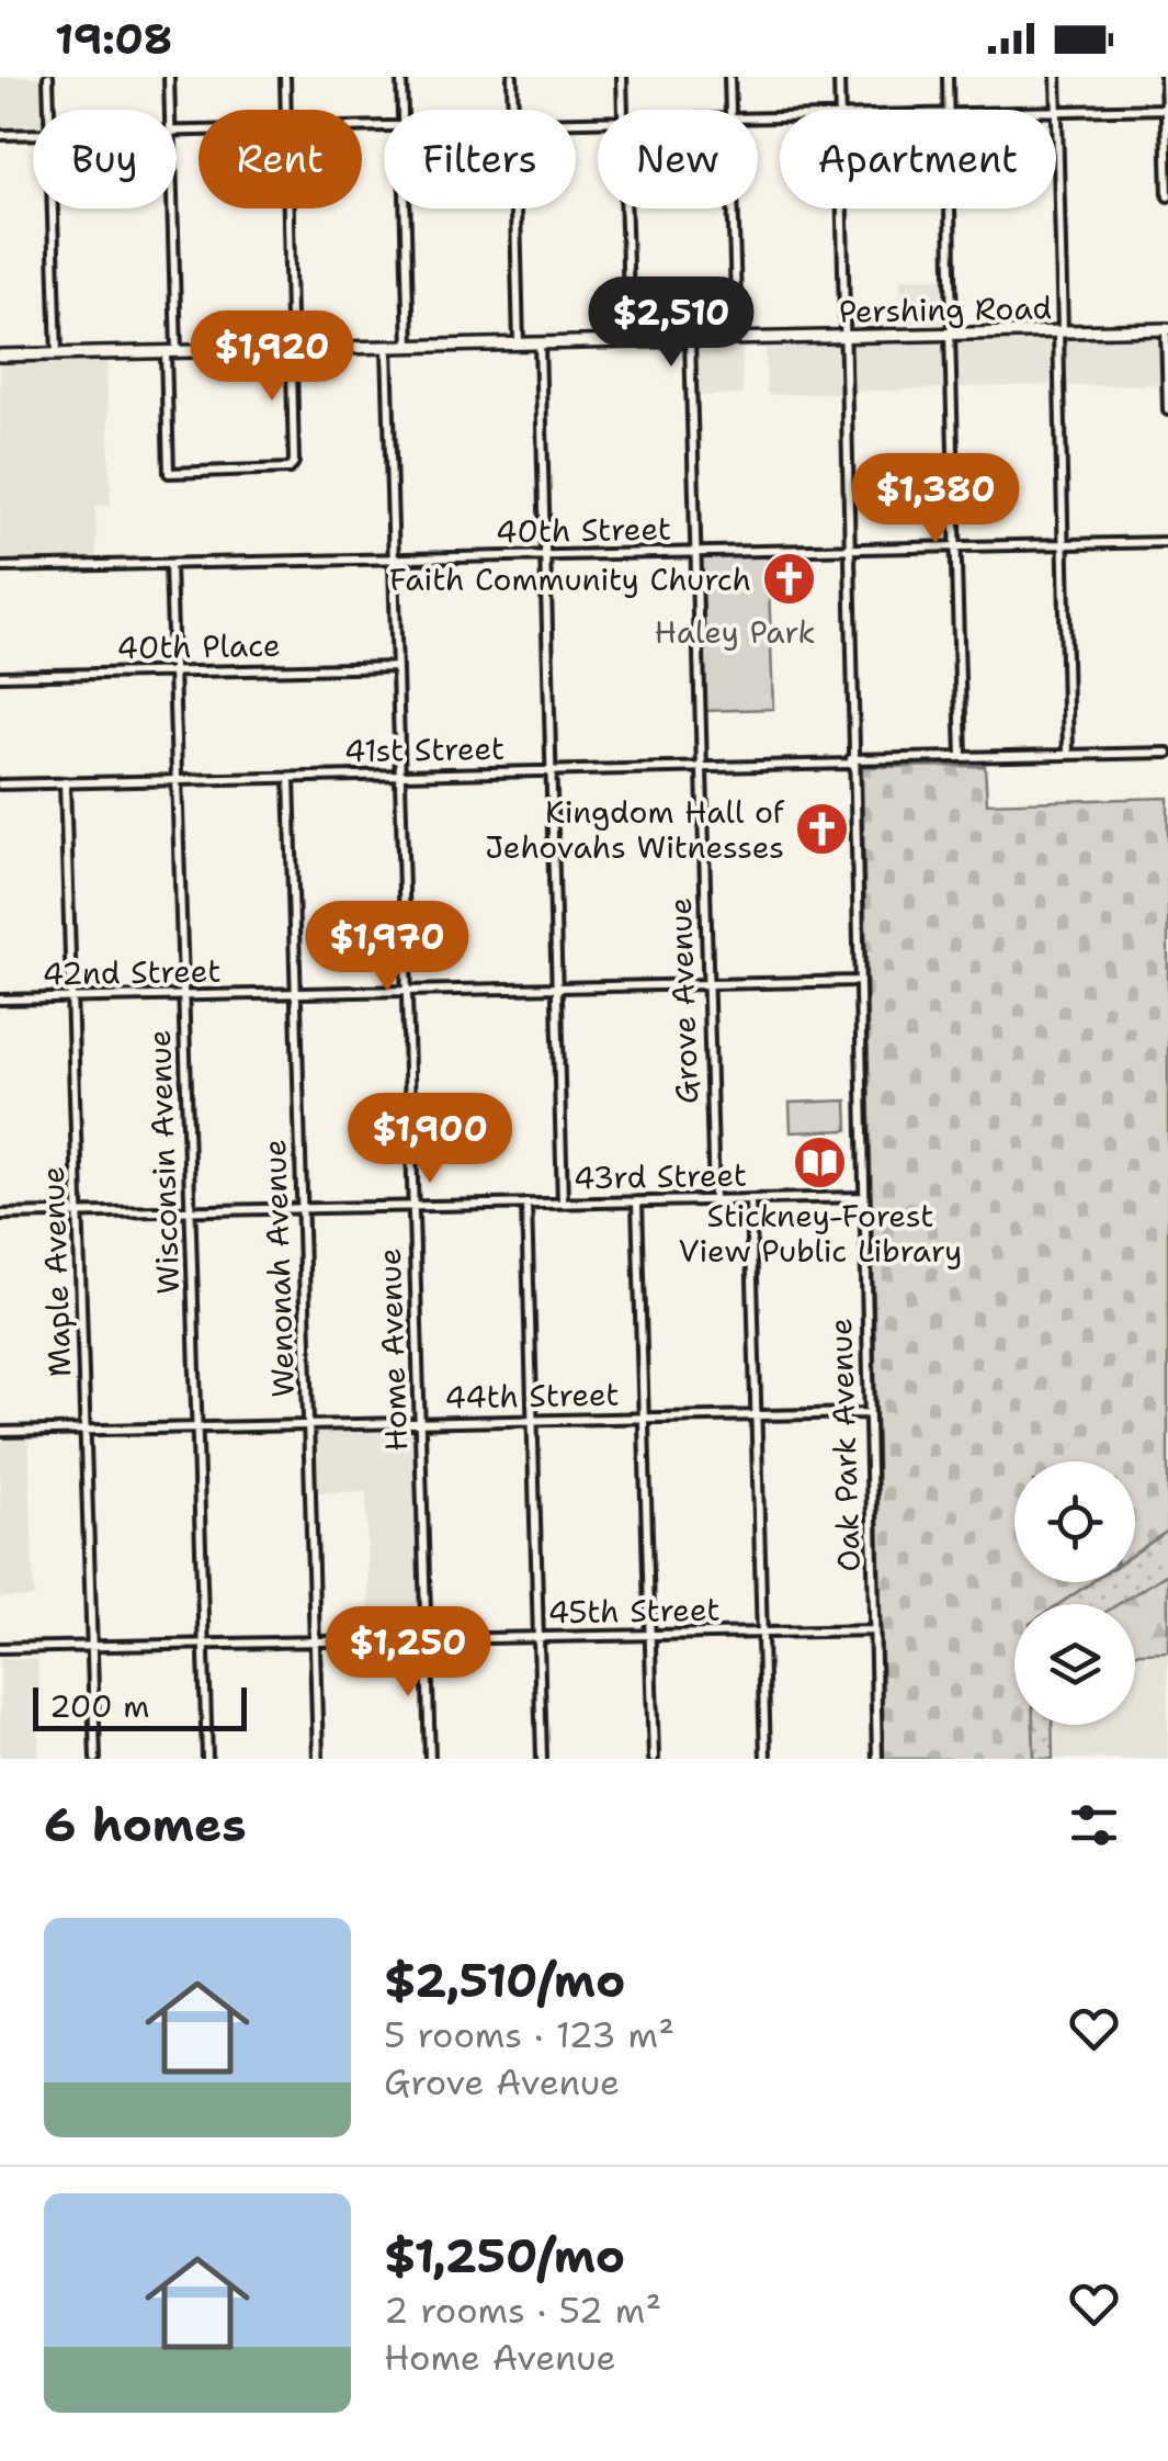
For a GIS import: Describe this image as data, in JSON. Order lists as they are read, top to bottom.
{
  "streets": {
    "main road": ["Pershing Road"],
    "street": [
      "40th Street",
      "40th Place",
      "41st Street",
      "42nd Street",
      "Grove Avenue",
      "Wisconsin Avenue",
      "43rd Street",
      "Wenonah Avenue",
      "Maple Avenue",
      "Home Avenue",
      "44th Street",
      "Oak Park Avenue",
      "45th Street"
    ]
  },
  "crossings": [
    ["Pershing Road", "Grove Avenue"],
    ["Pershing Road", "Home Avenue"],
    ["Pershing Road", "Oak Park Avenue"],
    ["40th Street", "Grove Avenue"],
    ["40th Street", "Wisconsin Avenue"],
    ["40th Street", "Home Avenue"],
    ["40th Street", "Oak Park Avenue"],
    ["40th Place", "Wisconsin Avenue"],
    ["40th Place", "Home Avenue"],
    ["41st Street", "Grove Avenue"],
    ["41st Street", "Wisconsin Avenue"],
    ["41st Street", "Wenonah Avenue"],
    ["41st Street", "Maple Avenue"],
    ["41st Street", "Home Avenue"],
    ["41st Street", "Oak Park Avenue"],
    ["42nd Street", "Grove Avenue"],
    ["42nd Street", "Wisconsin Avenue"],
    ["42nd Street", "Wenonah Avenue"],
    ["42nd Street", "Maple Avenue"],
    ["42nd Street", "Home Avenue"],
    ["42nd Street", "Oak Park Avenue"],
    ["Grove Avenue", "43rd Street"],
    ["Wisconsin Avenue", "43rd Street"],
    ["Wisconsin Avenue", "44th Street"],
    ["Wisconsin Avenue", "45th Street"],
    ["43rd Street", "Wenonah Avenue"],
    ["43rd Street", "Maple Avenue"],
    ["43rd Street", "Home Avenue"],
    ["43rd Street", "Oak Park Avenue"],
    ["Wenonah Avenue", "44th Street"],
    ["Wenonah Avenue", "45th Street"],
    ["Maple Avenue", "44th Street"],
    ["Maple Avenue", "45th Street"],
    ["Home Avenue", "44th Street"],
    ["Home Avenue", "45th Street"],
    ["44th Street", "Oak Park Avenue"],
    ["Oak Park Avenue", "45th Street"]
  ],
  "parks": ["Haley Park"],
  "places": {
    "church": ["Faith Community Church", "Kingdom Hall of Jehovahs Witnesses"],
    "library": ["Stickney-Forest View Public Library"]
  },
  "scale_bar": "200 m",
  "page": {
    "status": "19:08",
    "chip": [
      "Buy",
      "Rent",
      "Filters",
      "New",
      "Apartment"
    ],
    "price": [
      "$2,510",
      "$1,920",
      "$1,380",
      "$1,970",
      "$1,900",
      "$1,250"
    ],
    "scale": "200 m",
    "heading": "6 homes",
    "list": [
      {
        "name": "$2,510/mo",
        "note": "5 rooms · 123 m² · Grove Avenue"
      },
      {
        "name": "$1,250/mo",
        "note": "2 rooms · 52 m² · Home Avenue"
      }
    ]
  }
}
